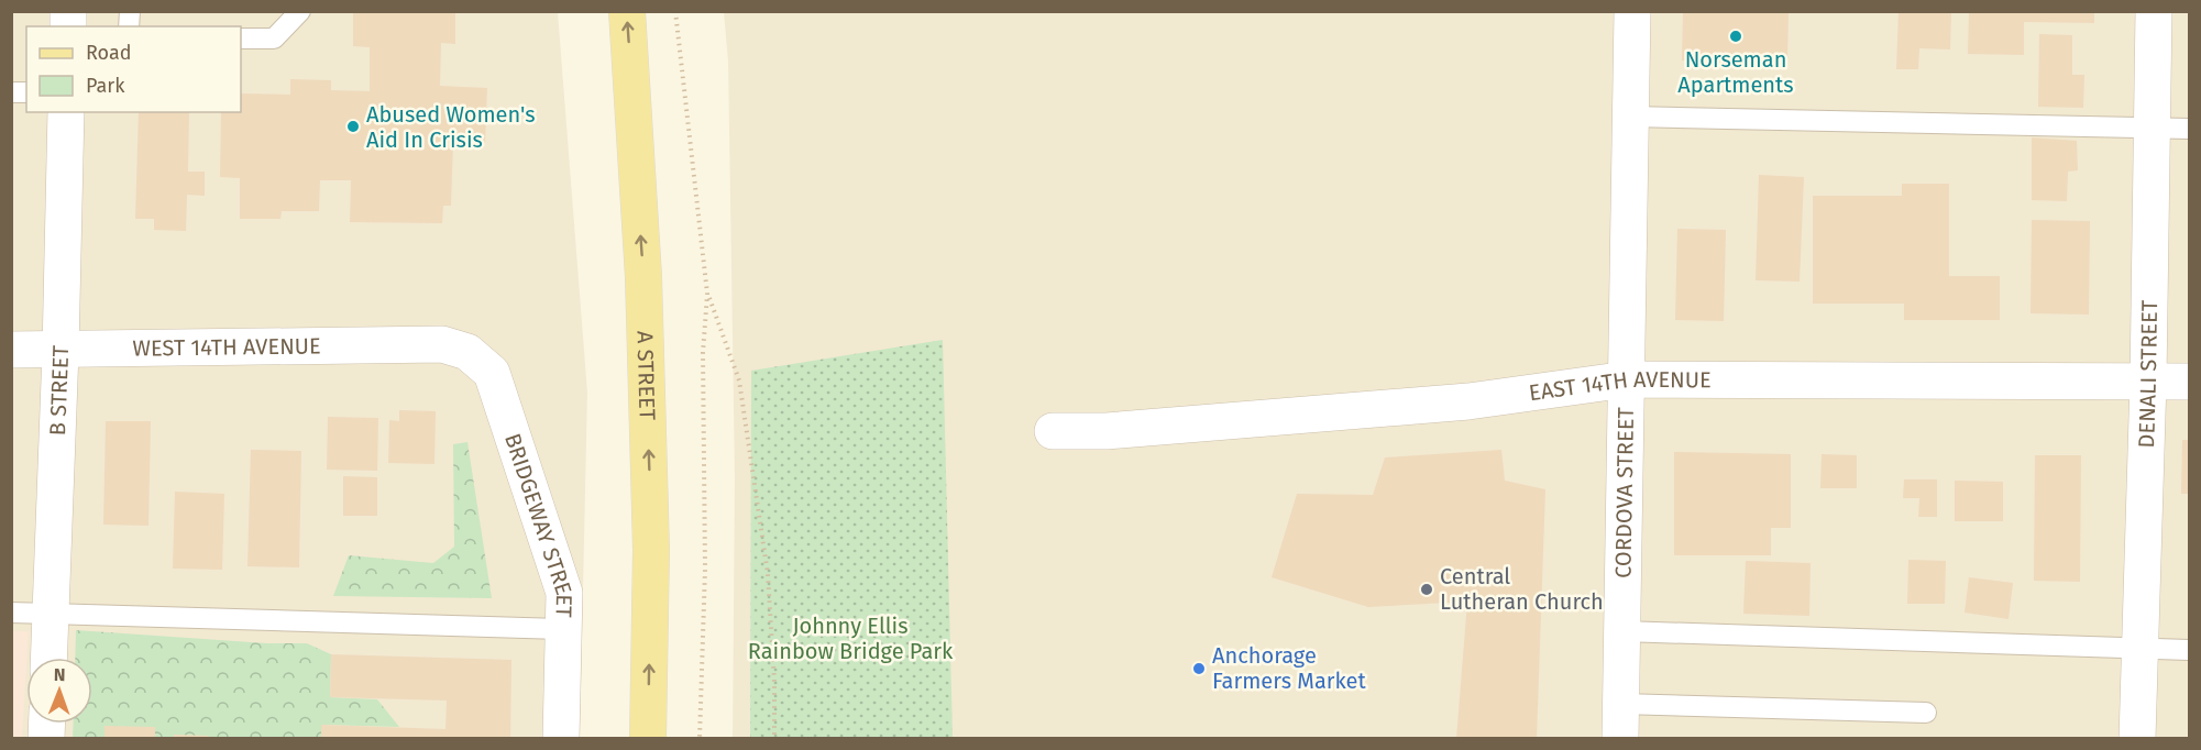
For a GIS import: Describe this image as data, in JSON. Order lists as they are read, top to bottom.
{
  "streets": {
    "main road": ["A STREET"],
    "street": [
      "WEST 14TH AVENUE",
      "DENALI STREET",
      "EAST 14TH AVENUE",
      "B STREET",
      "CORDOVA STREET",
      "BRIDGEWAY STREET"
    ]
  },
  "crossings": [
    ["WEST 14TH AVENUE", "B STREET"],
    ["WEST 14TH AVENUE", "BRIDGEWAY STREET"],
    ["DENALI STREET", "EAST 14TH AVENUE"],
    ["EAST 14TH AVENUE", "CORDOVA STREET"]
  ],
  "one_way": ["A STREET"],
  "parks": ["Johnny Ellis Rainbow Bridge Park"],
  "places": [
    "Norseman Apartments",
    "Abused Women's Aid In Crisis",
    "Central Lutheran Church",
    "Anchorage Farmers Market"
  ],
  "legend": ["Road", "Park"],
  "north": "top"
}
